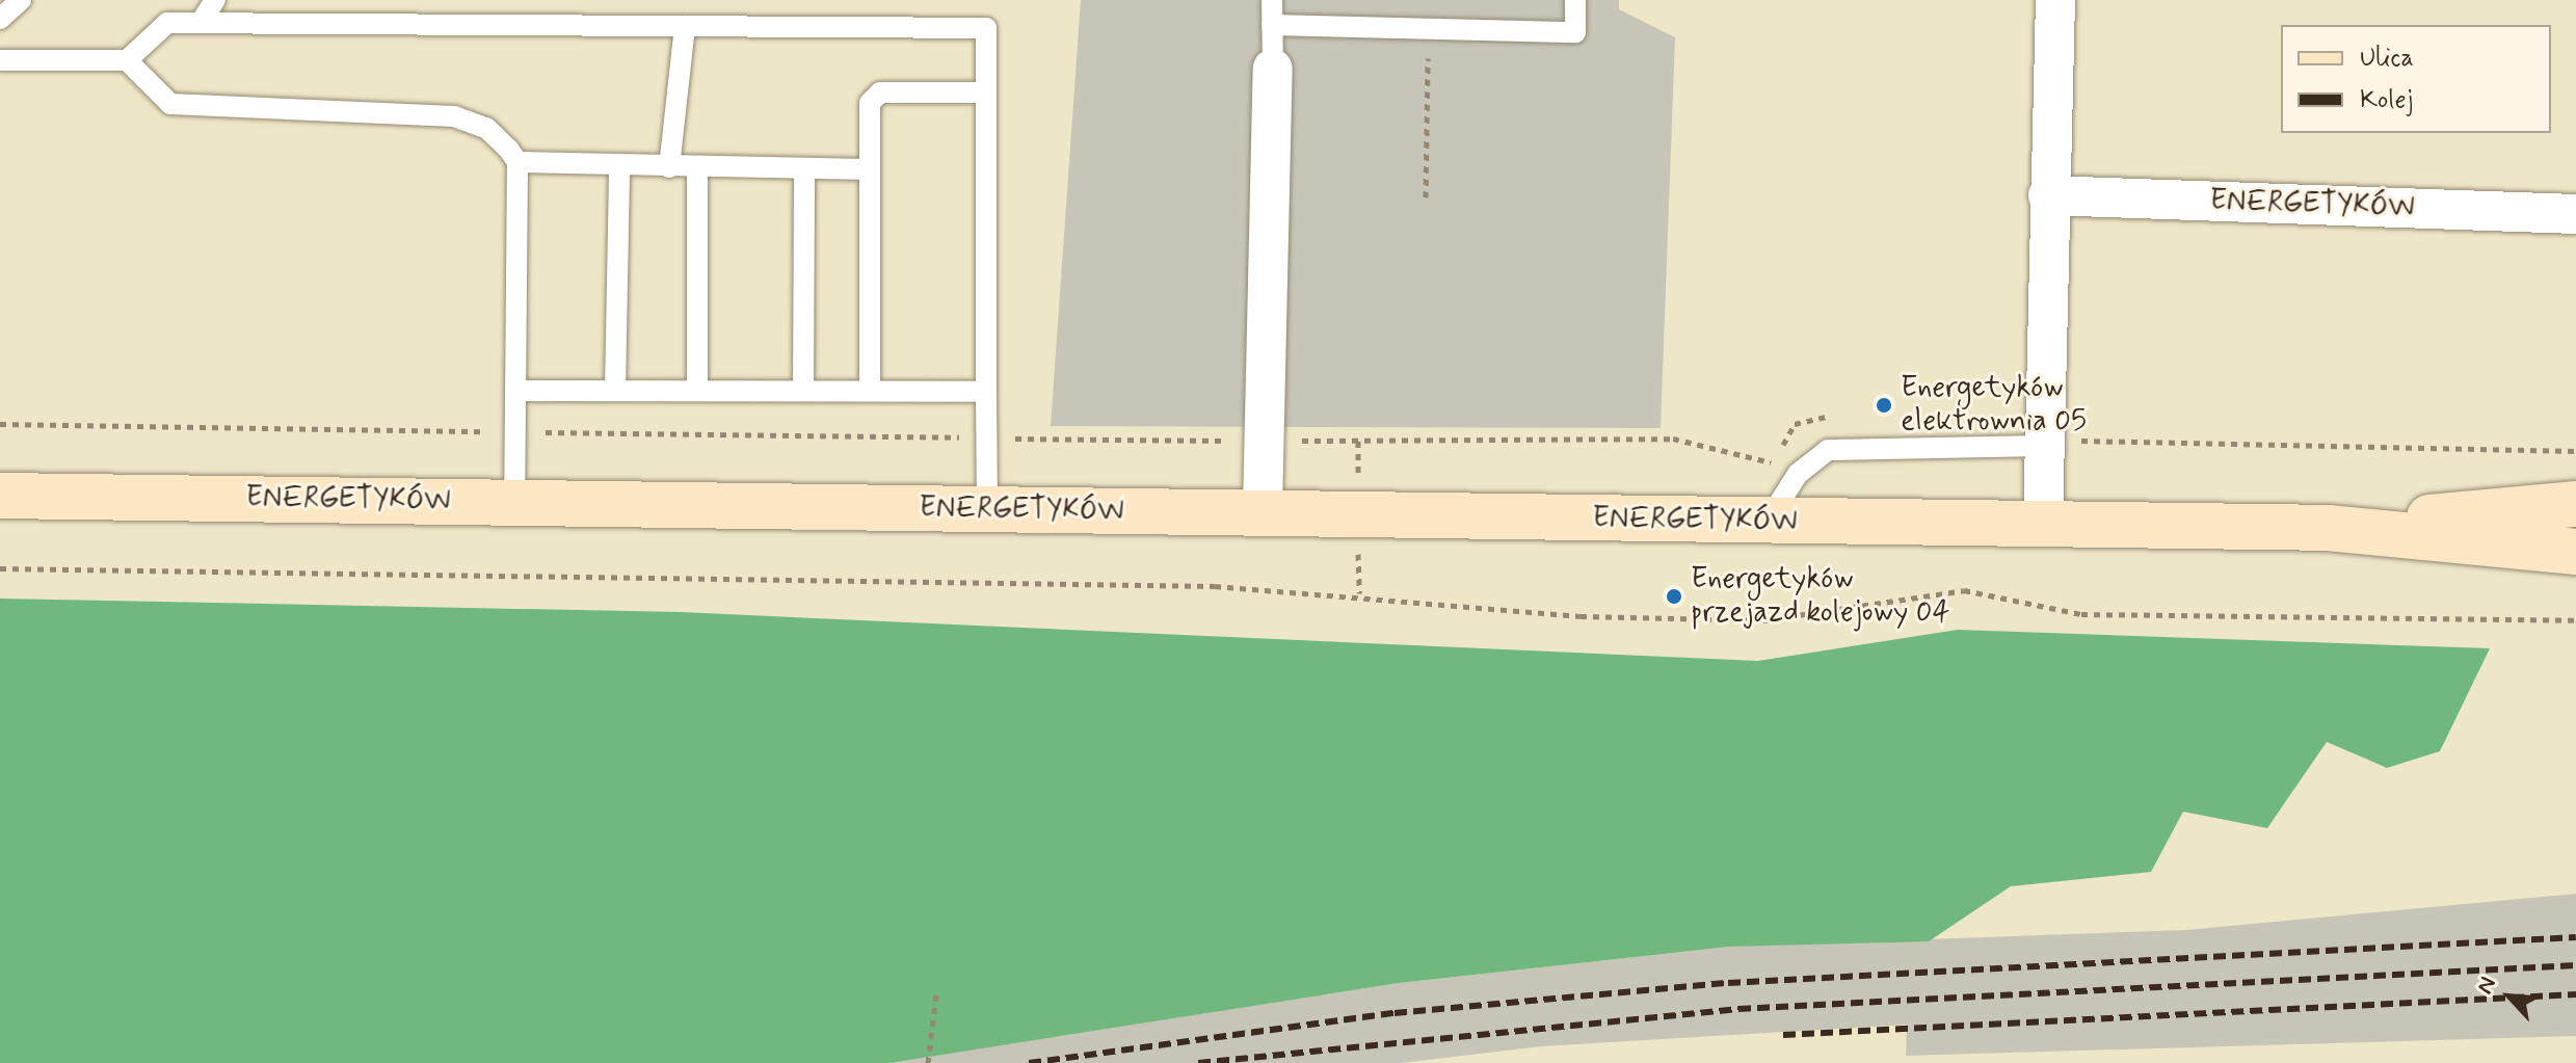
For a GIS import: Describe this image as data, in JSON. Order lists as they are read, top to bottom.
{
  "streets": {
    "main road": ["ENERGETYKÓW"]
  },
  "places": ["Energetyków elektrownia 05", "Energetyków przejazd kolejowy 04"],
  "legend": ["Ulica", "Kolej"],
  "north": "top left"
}
